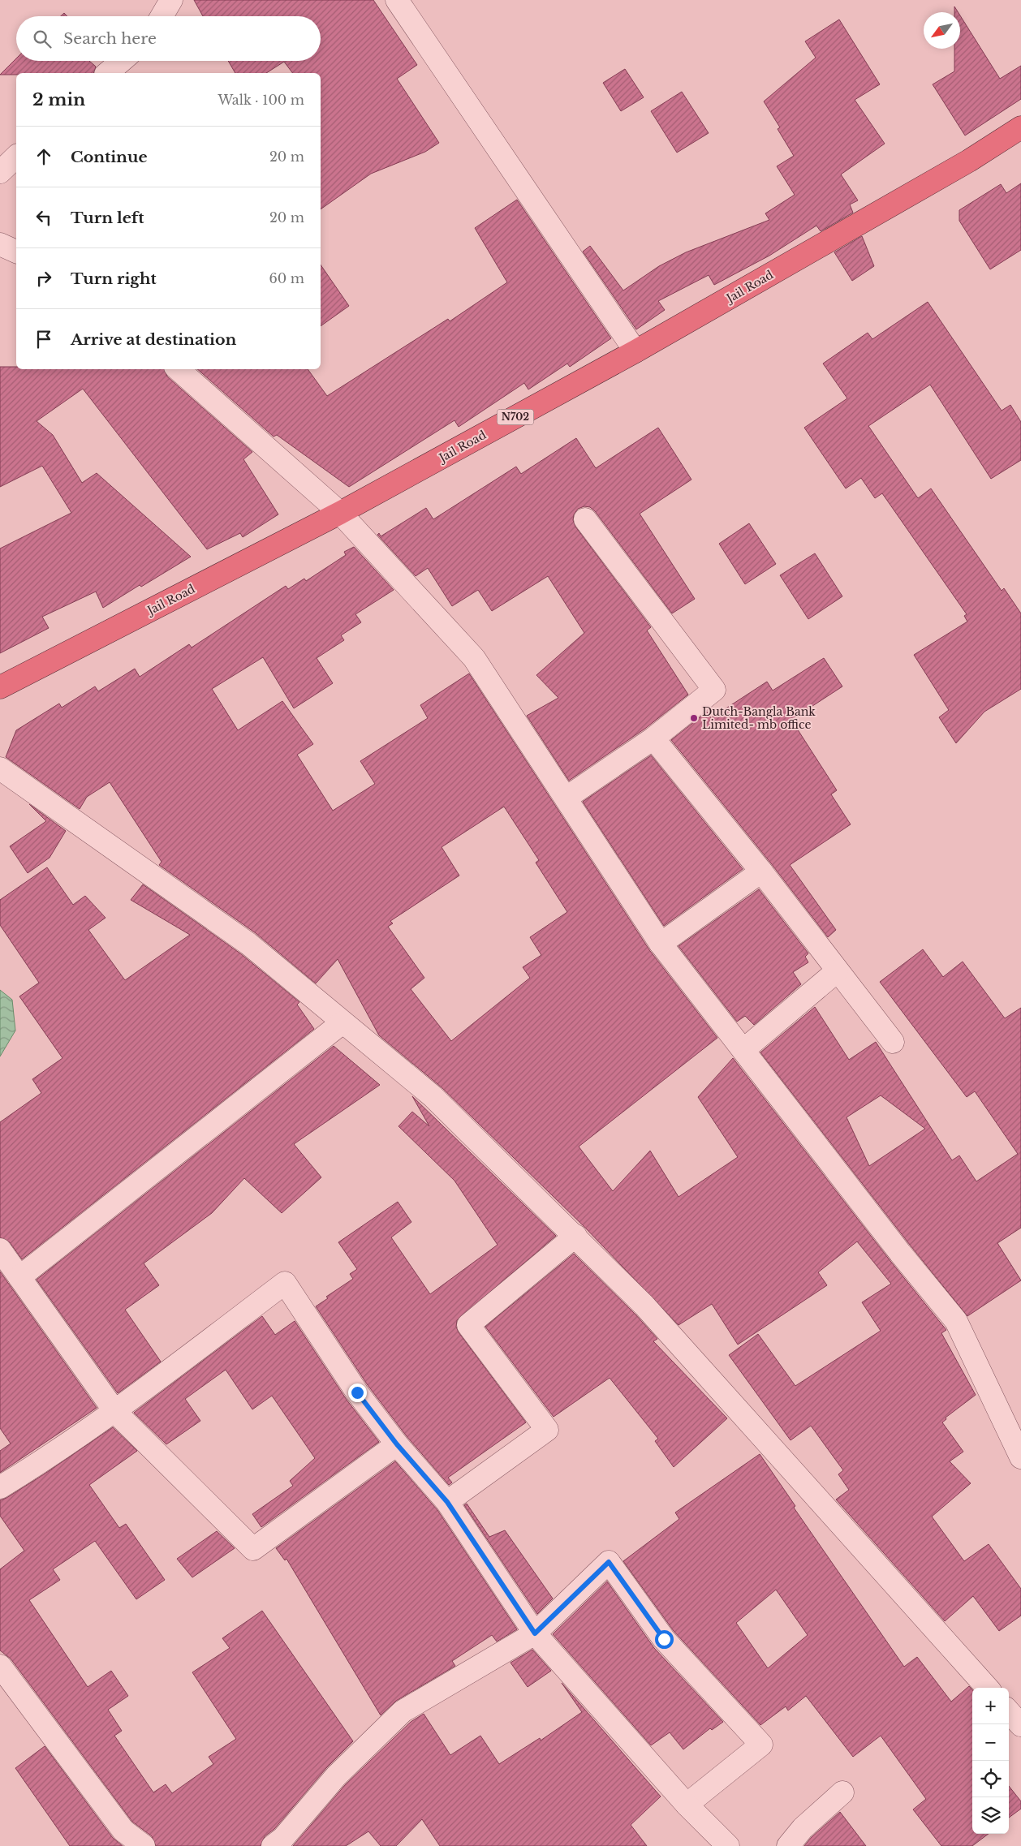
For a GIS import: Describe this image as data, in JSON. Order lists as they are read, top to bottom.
{
  "streets": {
    "highway": ["Jail Road", "N702"]
  },
  "places": ["Dutch-Bangla Bank Limited- mb office"],
  "north": "bottom left",
  "page": {
    "search": "Search here",
    "heading": ["2 min", "Walk · 100 m"],
    "list": [
      ["Continue", "20 m"],
      ["Turn left", "20 m"],
      ["Turn right", "60 m"],
      "Arrive at destination"
    ],
    "map_buttons": ["+", "−"]
  }
}
